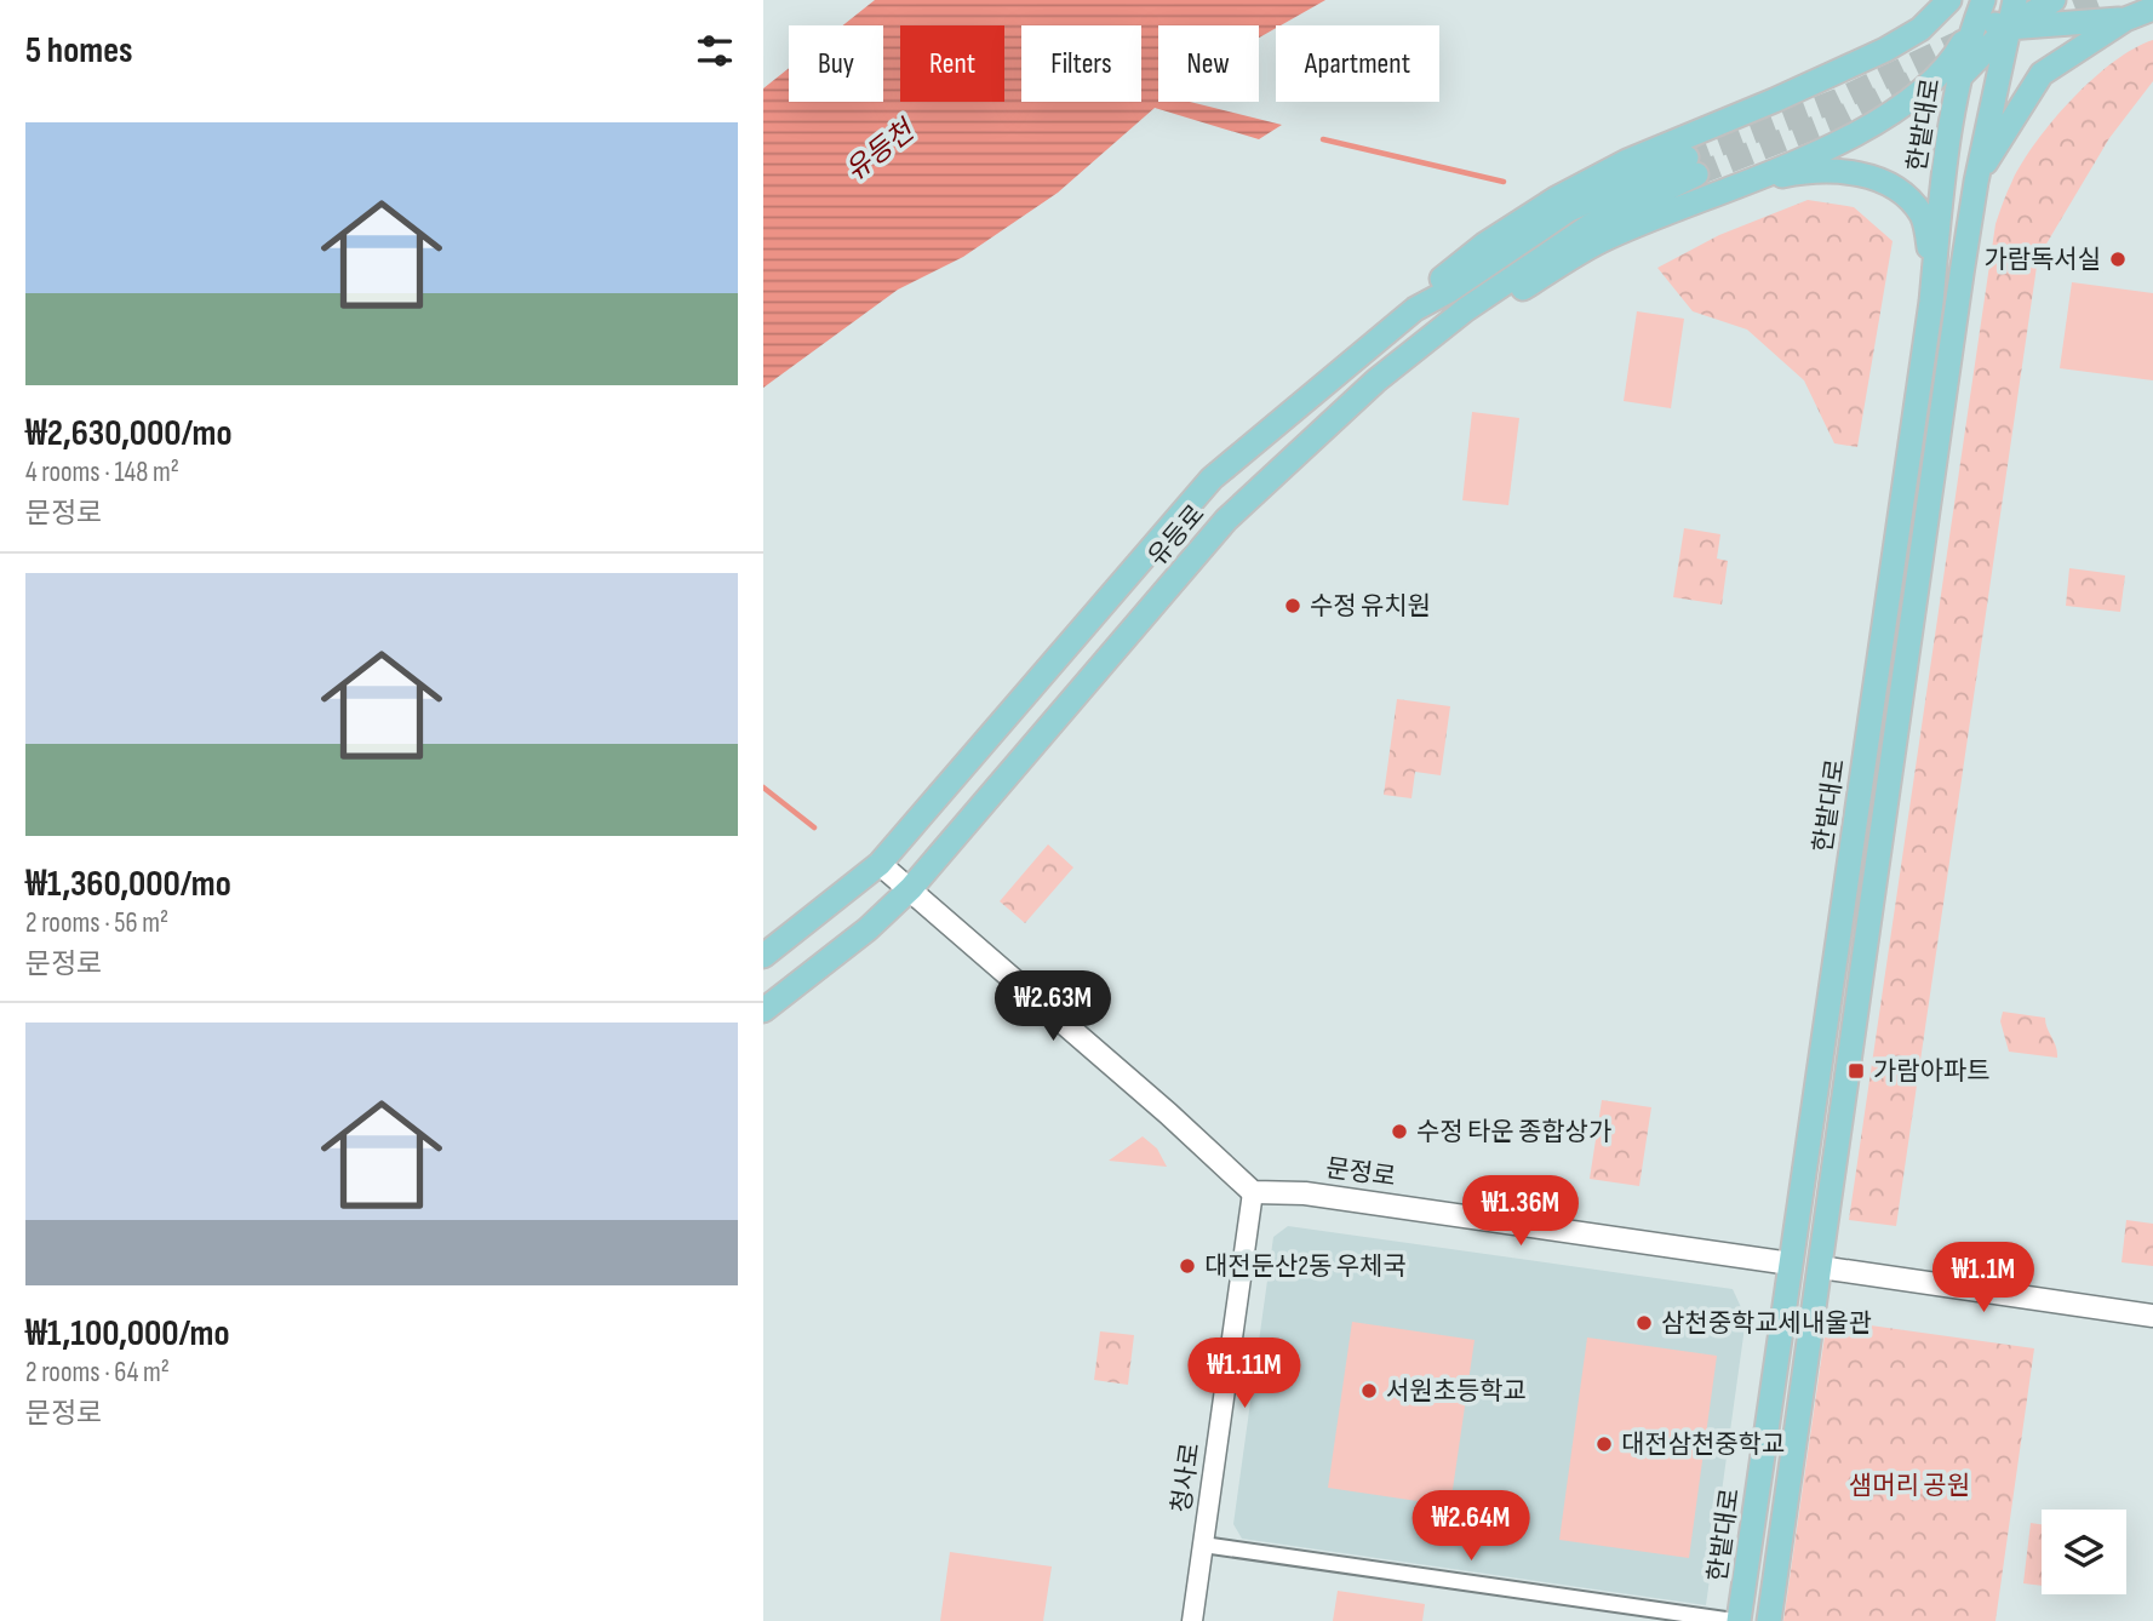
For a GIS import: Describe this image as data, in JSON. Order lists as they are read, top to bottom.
{
  "streets": {
    "main road": ["한밭대로", "유등로", "문정로"],
    "street": ["청사로"]
  },
  "crossings": [
    ["한밭대로", "문정로"],
    ["문정로", "청사로"]
  ],
  "water": ["유등천"],
  "parks": ["샘머리 공원"],
  "places": {
    "other": [
      "가람독서실",
      "수정 유치원",
      "수정 타운 종합상가",
      "대전둔산2동 우체국",
      "삼천중학교세내울관",
      "서원초등학교",
      "대전삼천중학교"
    ],
    "transit": ["가람아파트"]
  },
  "page": {
    "heading": "5 homes",
    "chip": [
      "Buy",
      "Rent",
      "Filters",
      "New",
      "Apartment"
    ],
    "list": [
      {
        "name": "₩2,630,000/mo",
        "note": "4 rooms · 148 m² · 문정로"
      },
      {
        "name": "₩1,360,000/mo",
        "note": "2 rooms · 56 m² · 문정로"
      },
      {
        "name": "₩1,100,000/mo",
        "note": "2 rooms · 64 m² · 문정로"
      }
    ],
    "price": [
      "₩2.63M",
      "₩1.36M",
      "₩1.1M",
      "₩1.11M",
      "₩2.64M"
    ]
  }
}
